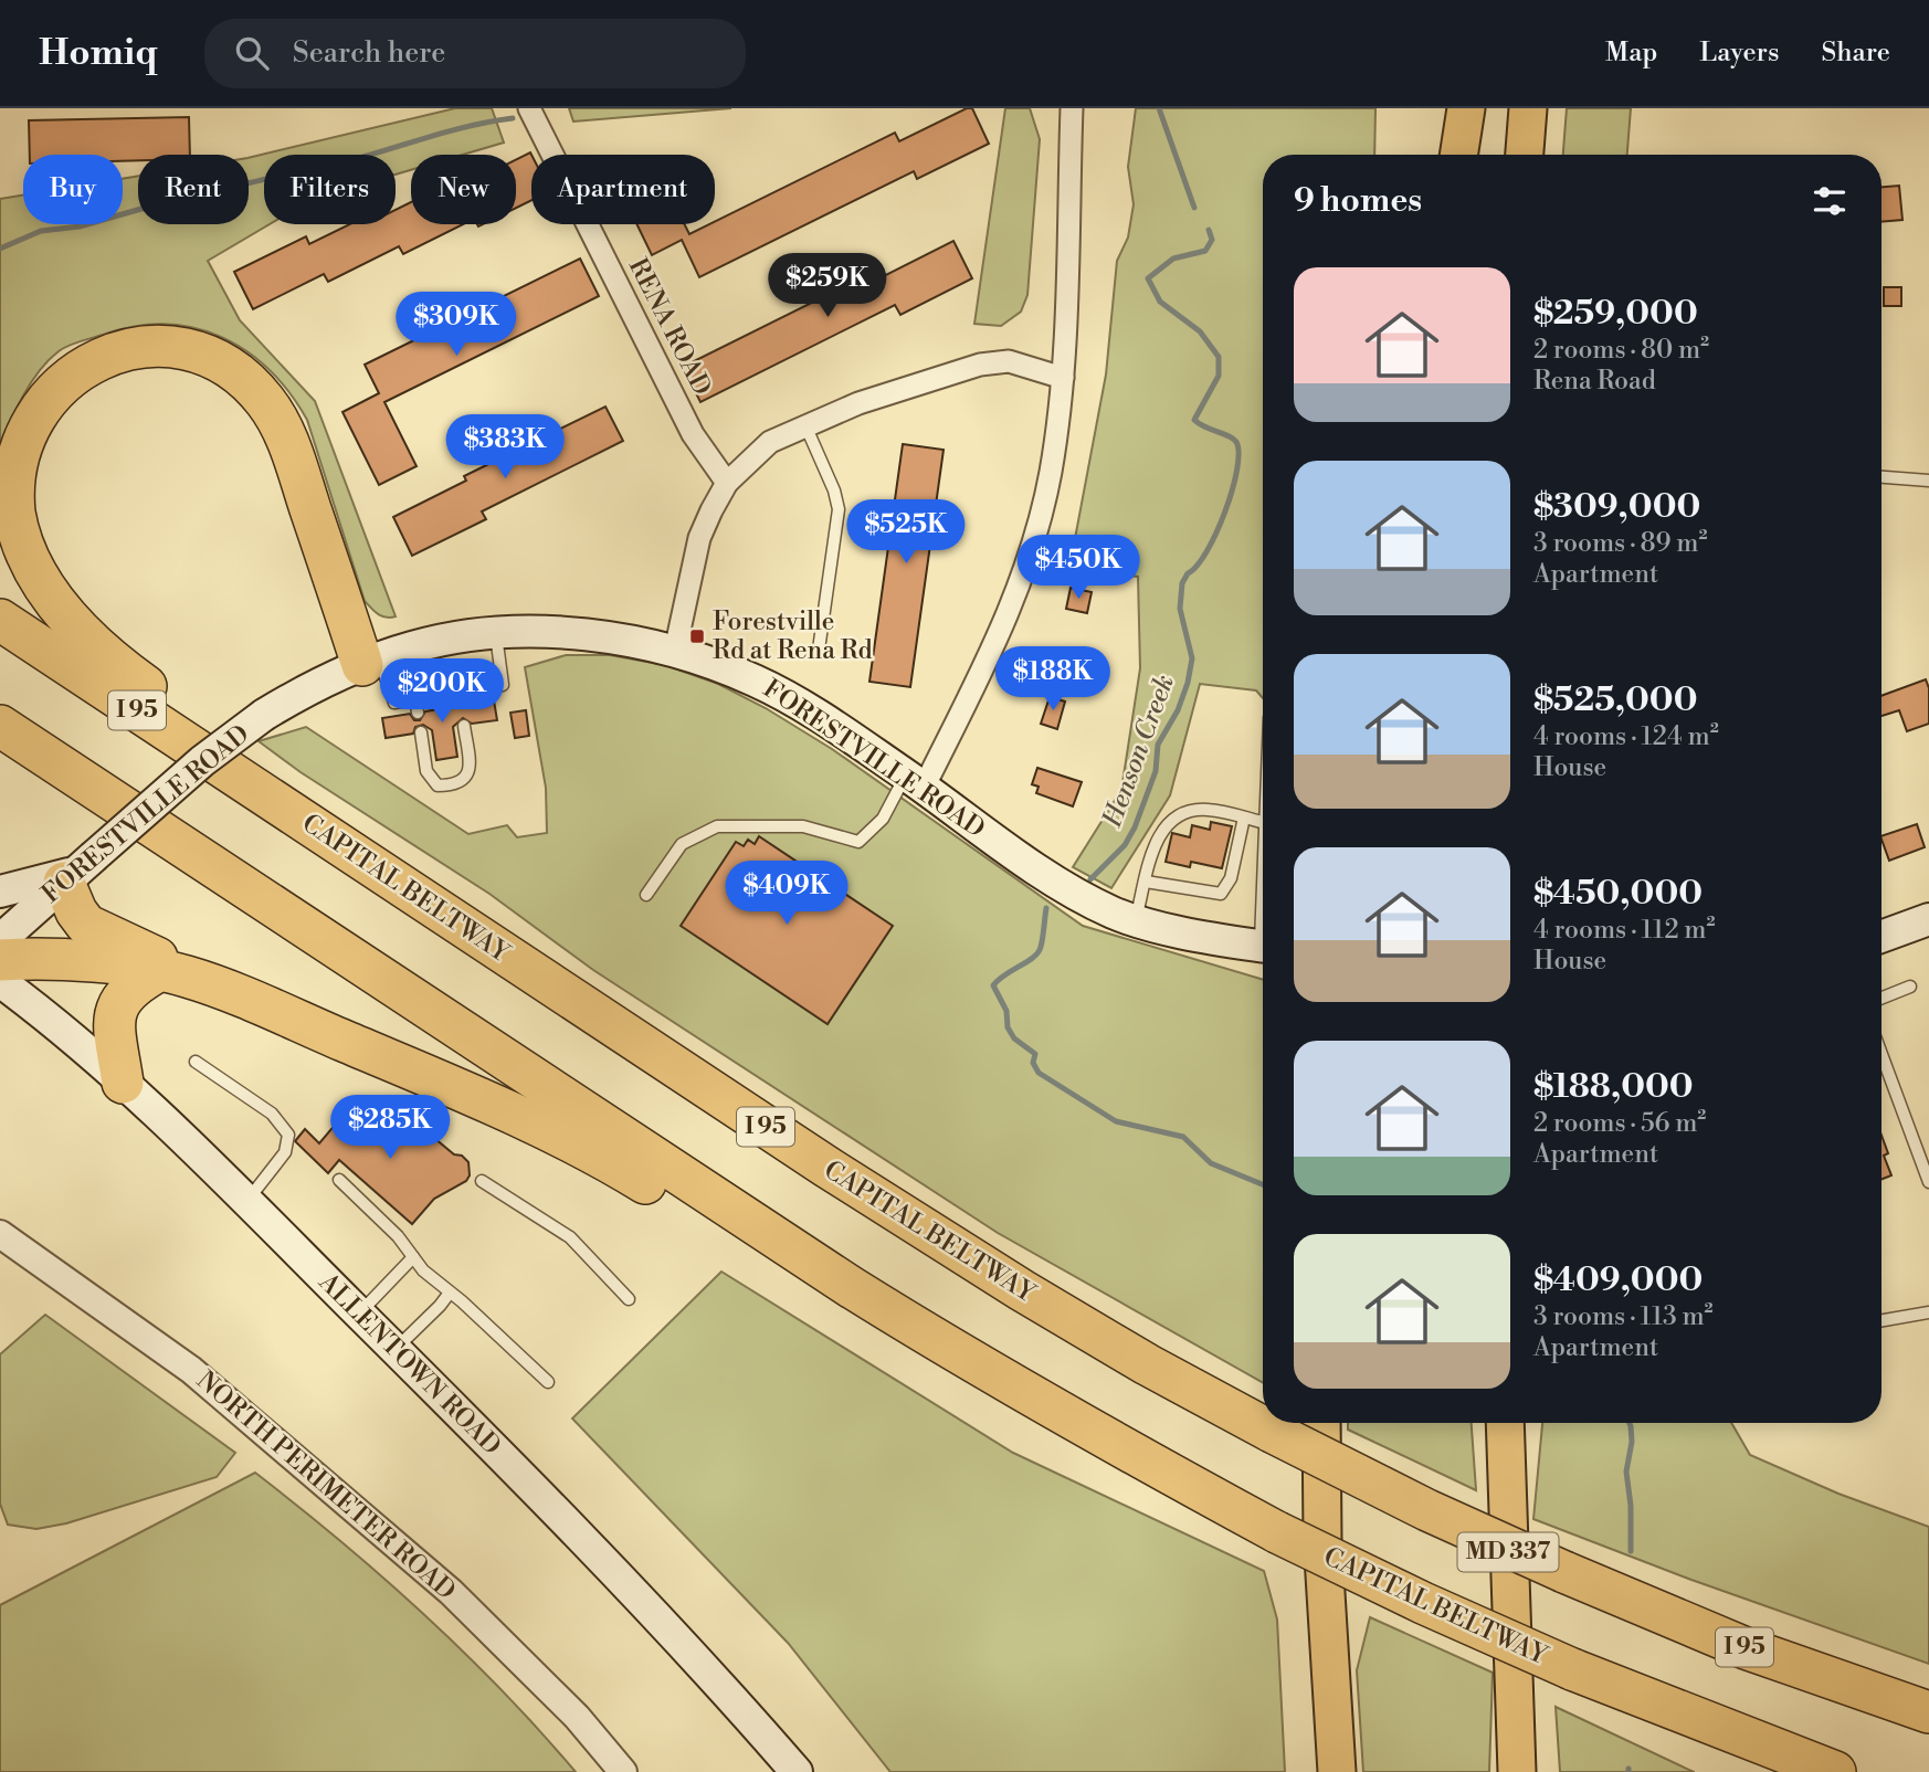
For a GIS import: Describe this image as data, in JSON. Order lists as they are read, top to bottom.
{
  "streets": {
    "highway": ["I 95", "CAPITAL BELTWAY", "MD 337"],
    "main road": ["FORESTVILLE ROAD", "ALLENTOWN ROAD"],
    "street": ["RENA ROAD", "NORTH PERIMETER ROAD"]
  },
  "water": ["Henson Creek"],
  "places": {
    "transit": ["Forestville Rd at Rena Rd"]
  },
  "page": {
    "header": "Homiq",
    "search": "Search here",
    "nav": ["Map", "Layers", "Share"],
    "chip": [
      "Buy",
      "Rent",
      "Filters",
      "New",
      "Apartment"
    ],
    "heading": "9 homes",
    "list": [
      {
        "name": "$259,000",
        "note": "2 rooms · 80 m² · Rena Road"
      },
      {
        "name": "$309,000",
        "note": "3 rooms · 89 m² · Apartment"
      },
      {
        "name": "$525,000",
        "note": "4 rooms · 124 m² · House"
      },
      {
        "name": "$450,000",
        "note": "4 rooms · 112 m² · House"
      },
      {
        "name": "$188,000",
        "note": "2 rooms · 56 m² · Apartment"
      },
      {
        "name": "$409,000",
        "note": "3 rooms · 113 m² · Apartment"
      }
    ],
    "price": [
      "$259K",
      "$309K",
      "$383K",
      "$525K",
      "$450K",
      "$188K",
      "$200K",
      "$409K",
      "$285K"
    ]
  }
}
